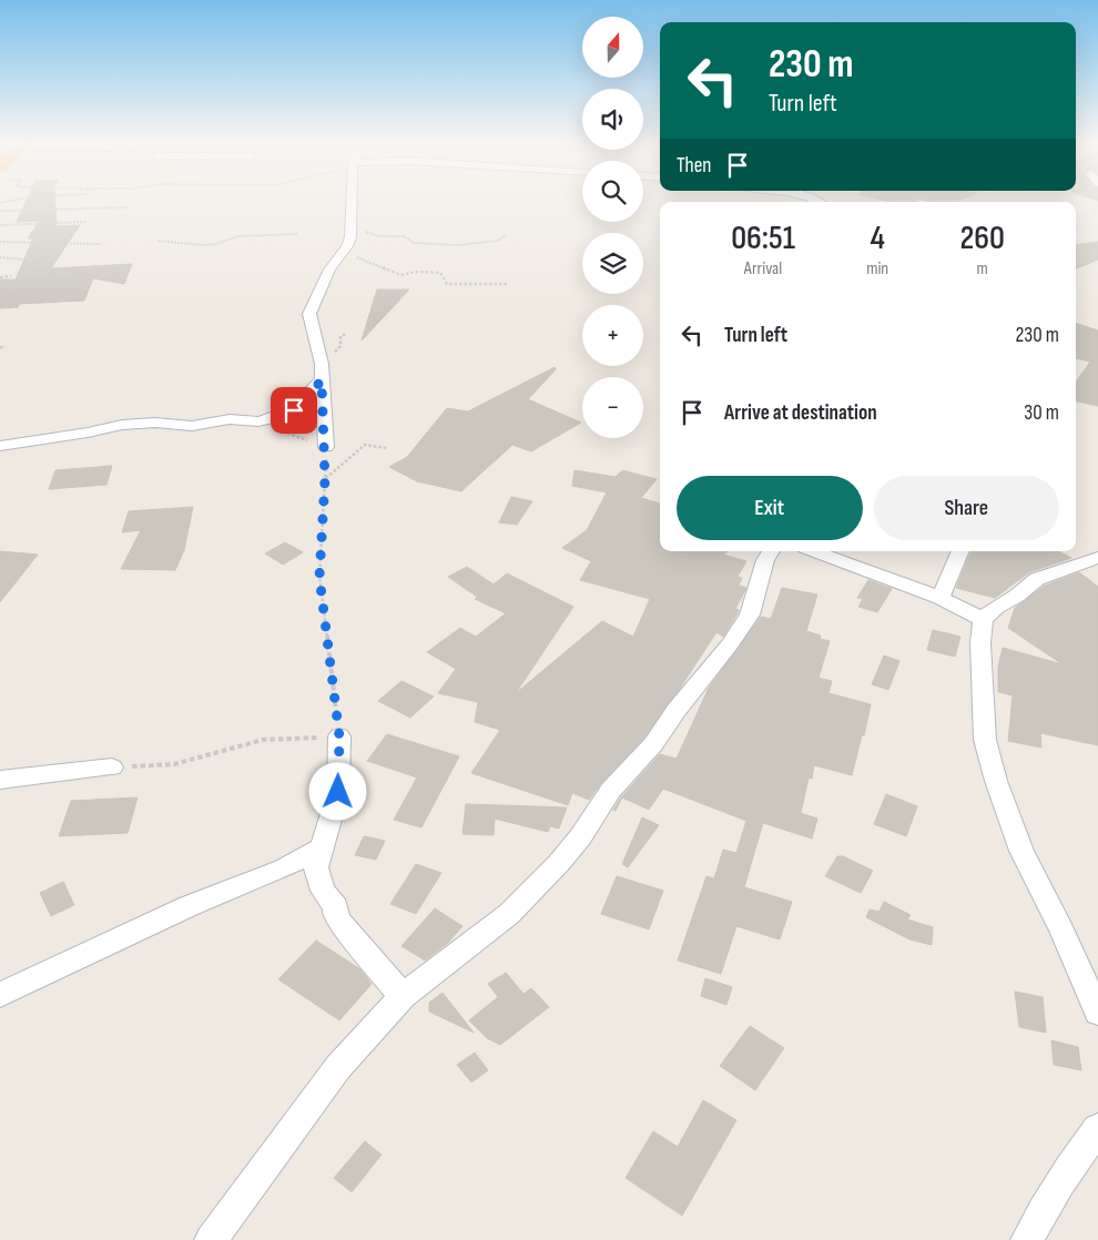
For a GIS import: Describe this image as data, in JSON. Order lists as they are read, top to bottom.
{
  "north": "top",
  "page": {
    "map_buttons": ["+", "−"],
    "turn": ["230 m", "Turn left"],
    "then": "Then",
    "eta": [
      "06:51",
      "Arrival",
      "4",
      "min",
      "260",
      "m"
    ],
    "list": [
      {
        "name": "Turn left",
        "value": "230 m"
      },
      {
        "name": "Arrive at destination",
        "value": "30 m"
      }
    ],
    "buttons": ["Exit", "Share"]
  }
}
